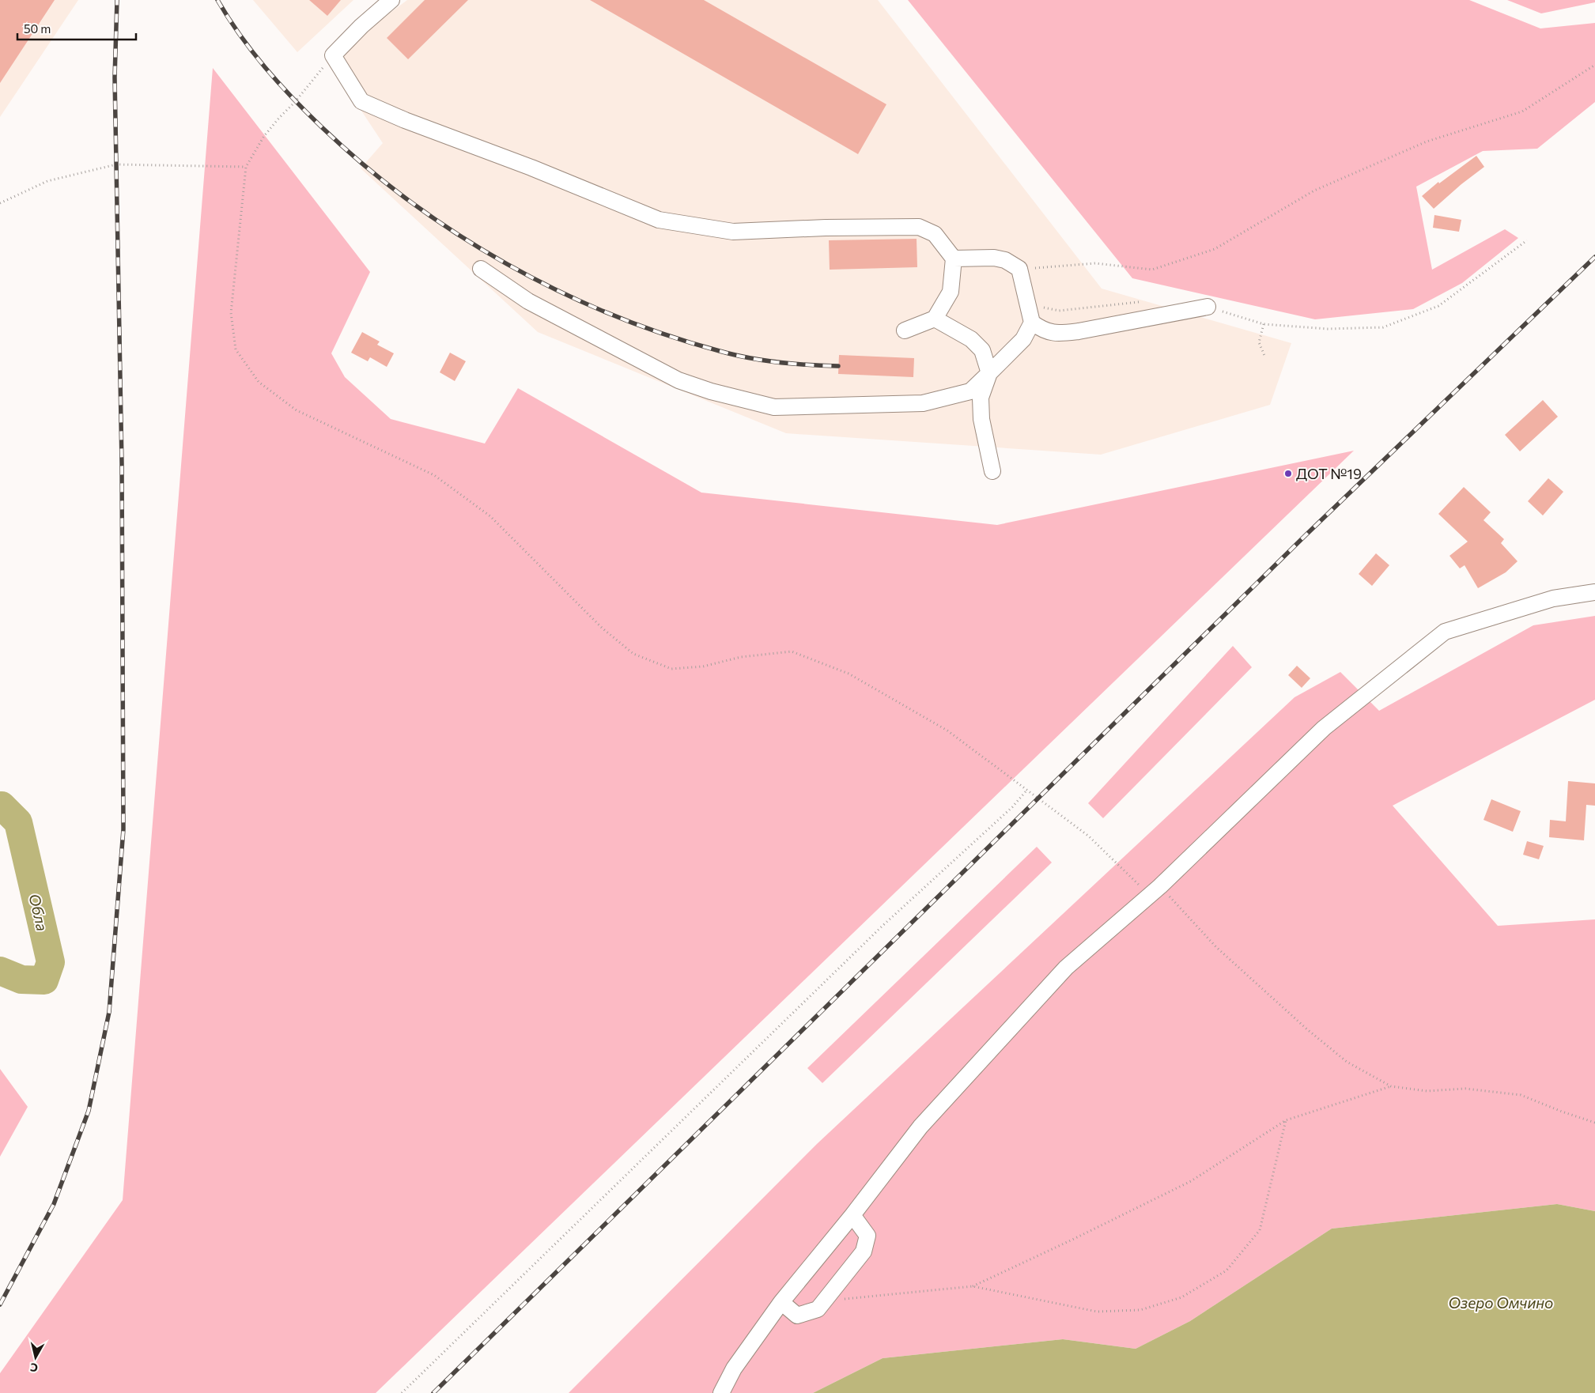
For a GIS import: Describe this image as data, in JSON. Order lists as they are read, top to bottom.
{
  "water": ["Обла", "Озеро Омчино"],
  "places": ["ДОТ №19"],
  "scale_bar": "50 m",
  "north": "bottom"
}
